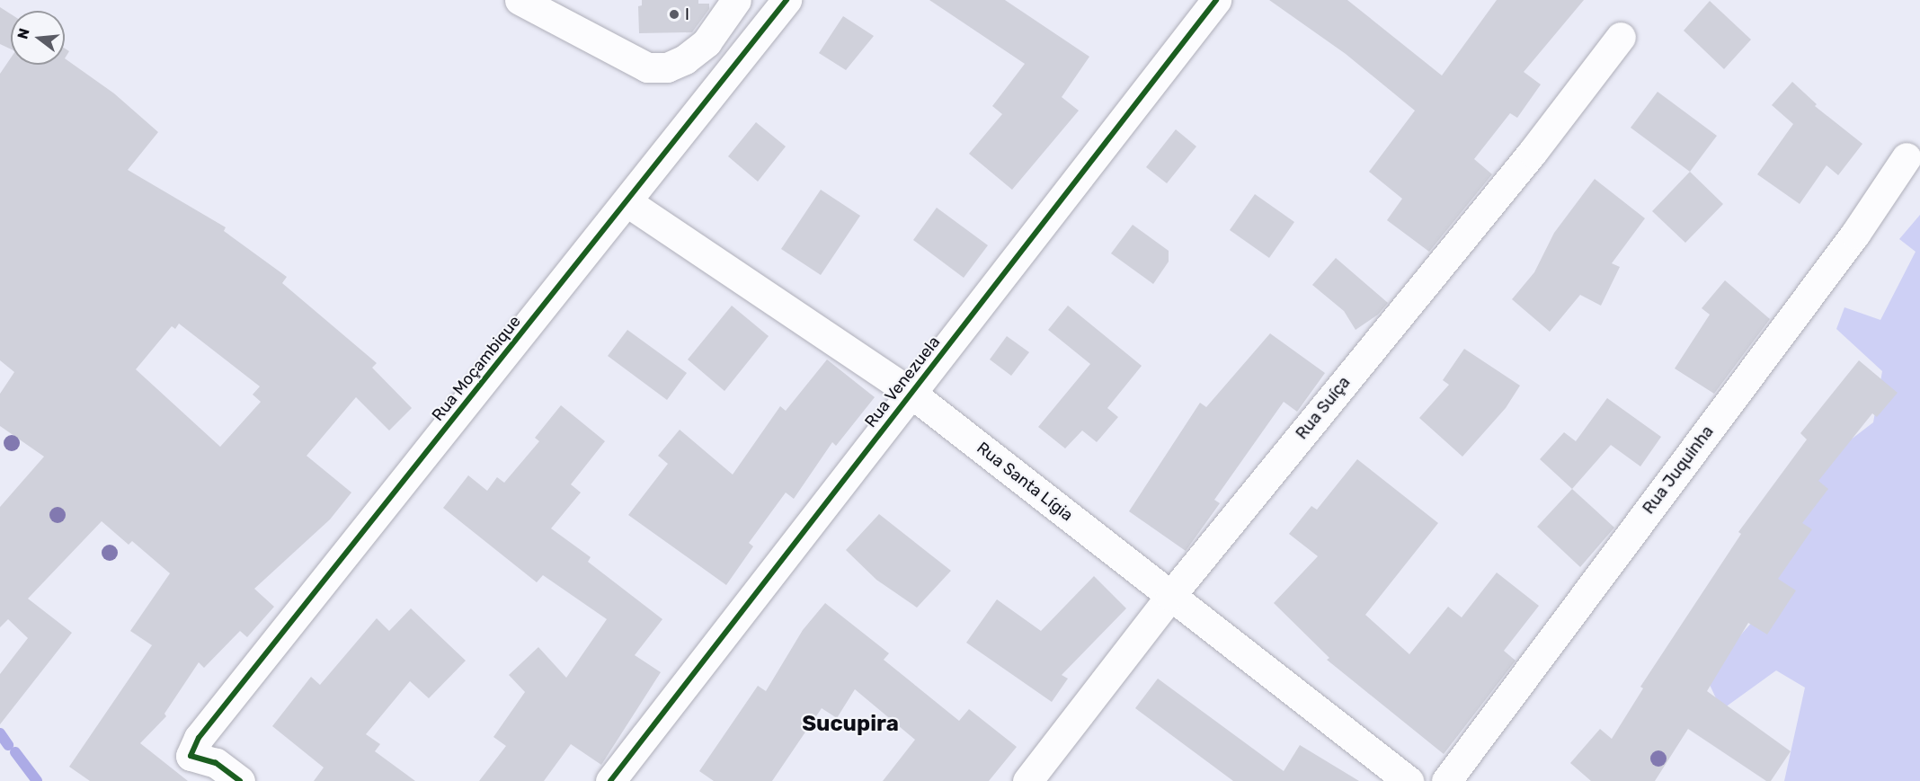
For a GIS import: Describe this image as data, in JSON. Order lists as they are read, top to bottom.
{
  "streets": {
    "street": [
      "Rua Moçambique",
      "Rua Venezuela",
      "Rua Suíça",
      "Rua Juquinha",
      "Rua Santa Lígia"
    ]
  },
  "crossings": [
    ["Rua Moçambique", "Rua Santa Lígia"],
    ["Rua Venezuela", "Rua Santa Lígia"],
    ["Rua Suíça", "Rua Santa Lígia"]
  ],
  "districts": ["Sucupira"],
  "places": ["I"],
  "north": "left"
}
